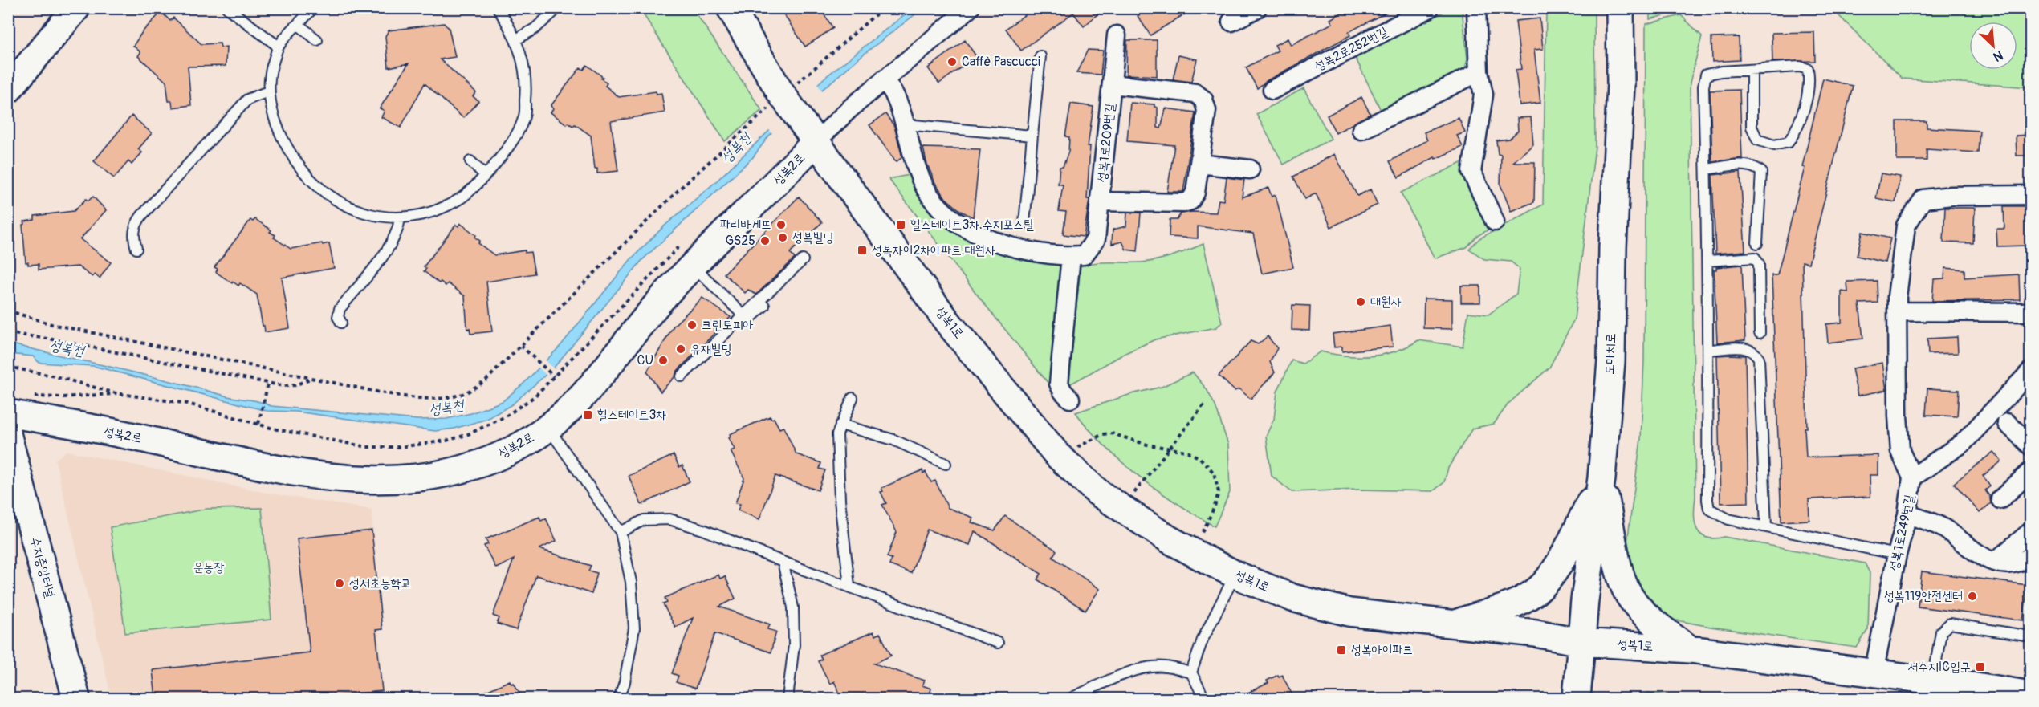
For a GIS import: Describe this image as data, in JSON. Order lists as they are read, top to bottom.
{
  "streets": {
    "street": [
      "성복2로252번길",
      "성복1로209번길",
      "성복2로",
      "성복1로",
      "도마치로",
      "성복1로249번길",
      "수지중앙터널"
    ]
  },
  "crossings": [
    ["성복2로", "성복1로"],
    ["성복1로", "도마치로"],
    ["성복1로", "성복1로249번길"]
  ],
  "water": ["성복천"],
  "parks": ["운동장"],
  "places": {
    "other": [
      "Caffè Pascucci",
      "파리바게뜨",
      "성복빌딩",
      "GS25",
      "대원사",
      "크린토피아",
      "유재빌딩",
      "CU",
      "성서초등학교",
      "성복119안전센터"
    ],
    "transit": [
      "힐스테이트3차.수지포스틸",
      "성복자이2차아파트.대원사",
      "힐스테이트3차",
      "성복아이파크",
      "서수지IC입구"
    ]
  },
  "north": "bottom right"
}
